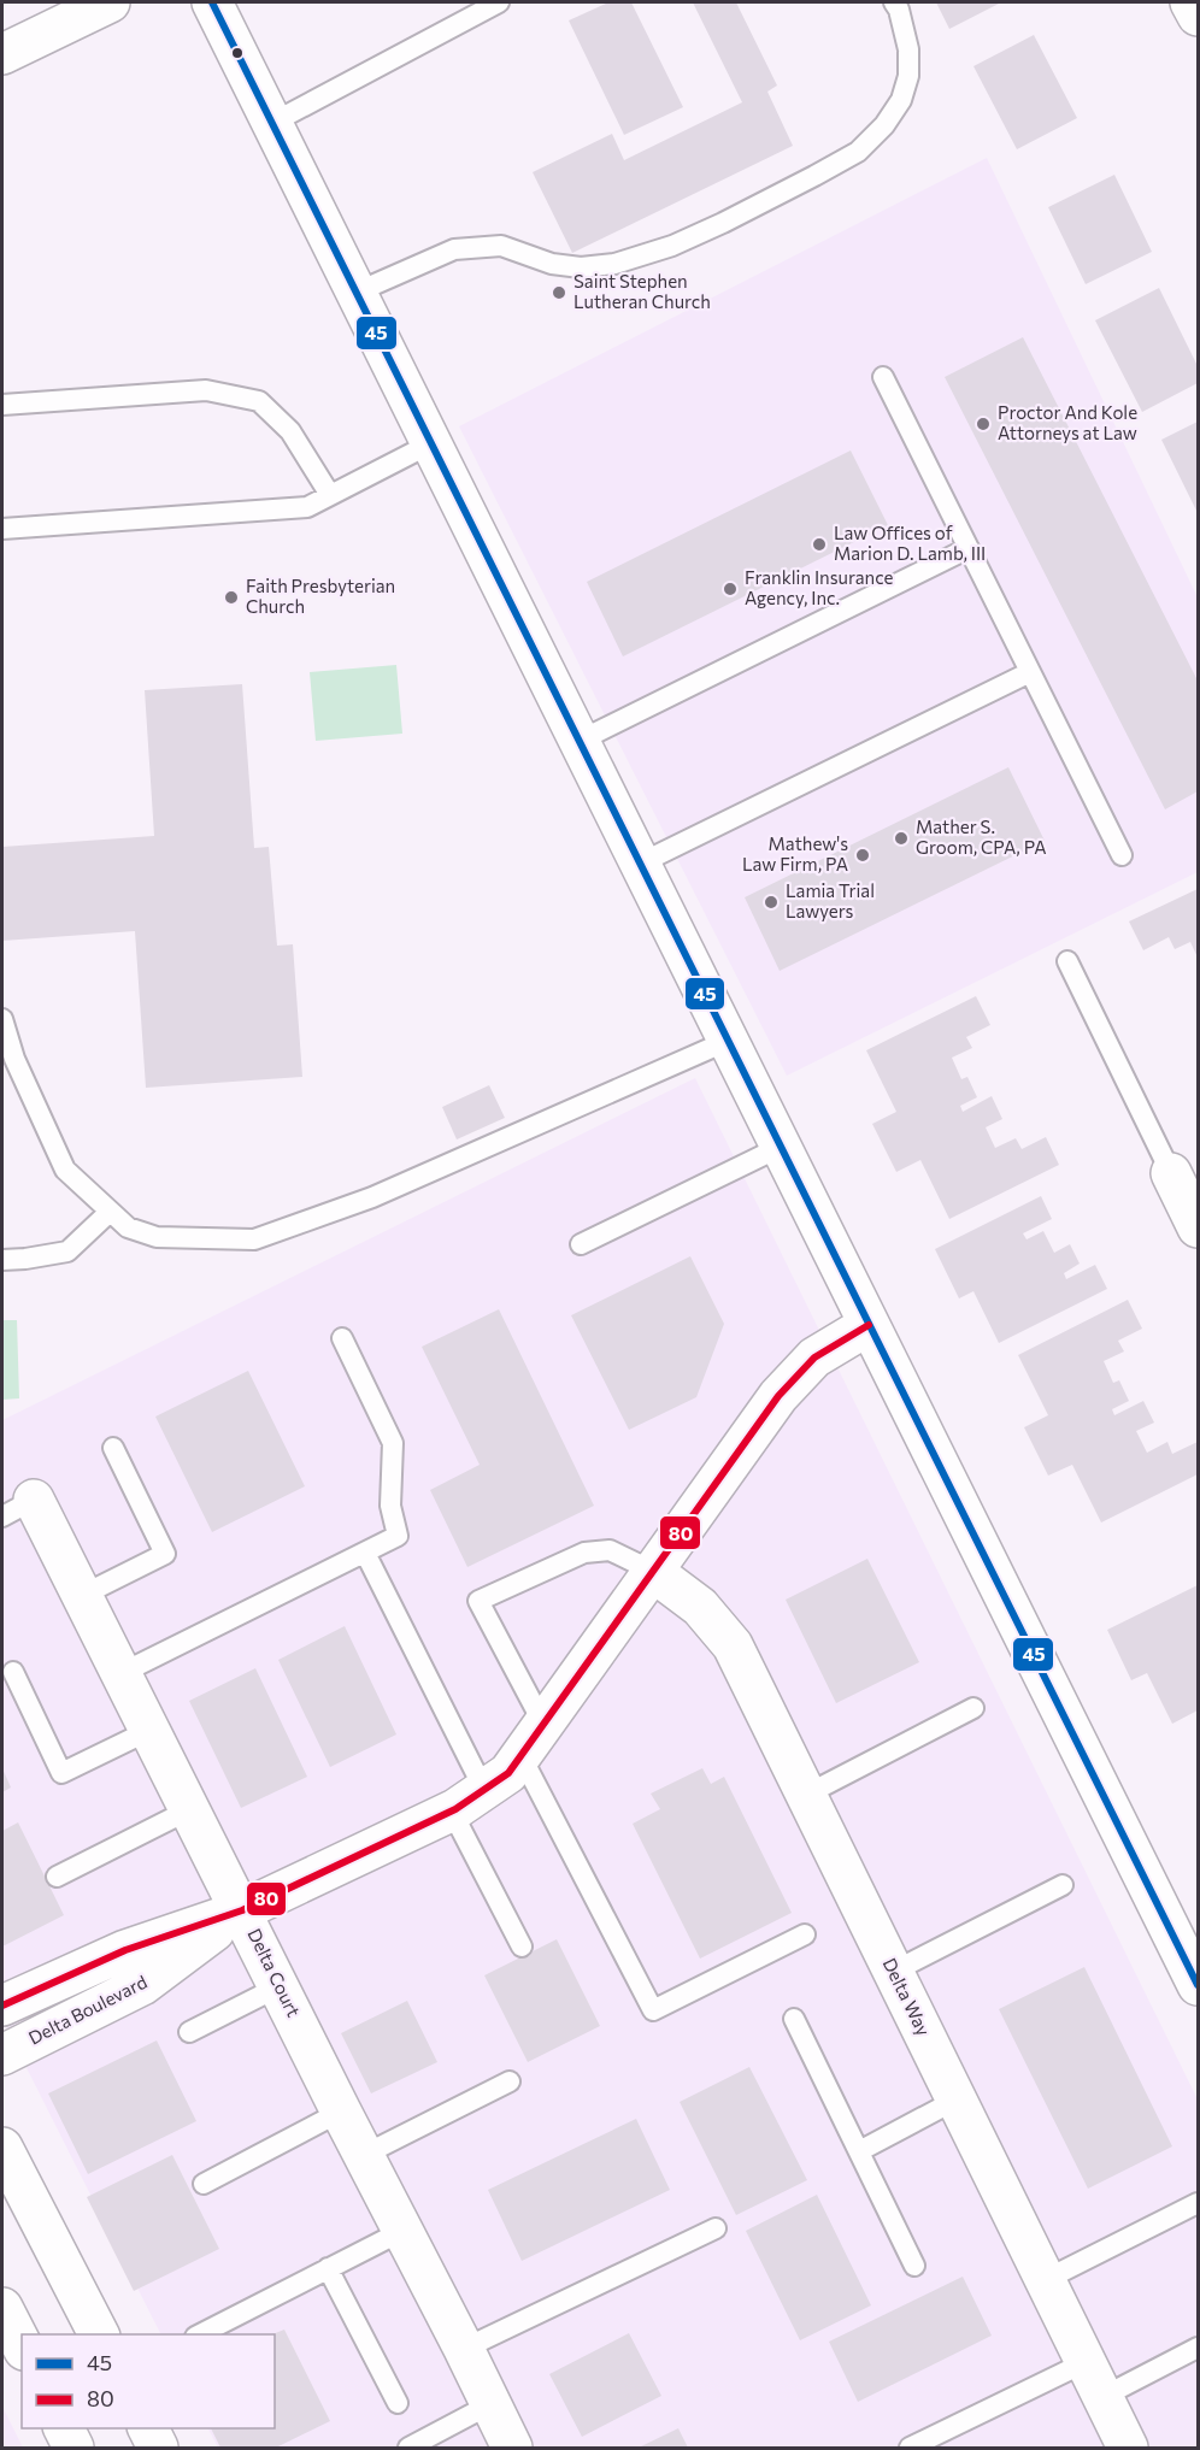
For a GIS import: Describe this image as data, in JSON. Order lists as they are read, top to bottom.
{
  "streets": {
    "street": ["Delta Court", "Delta Way", "Delta Boulevard"]
  },
  "crossings": [
    ["Delta Court", "Delta Boulevard"],
    ["Delta Way", "Delta Boulevard"]
  ],
  "places": [
    "Saint Stephen Lutheran Church",
    "Proctor And Kole Attorneys at Law",
    "Law Offices of Marion D. Lamb, III",
    "Franklin Insurance Agency, Inc.",
    "Faith Presbyterian Church",
    "Mather S. Groom, CPA, PA",
    "Mathew's Law Firm, PA",
    "Lamia Trial Lawyers"
  ],
  "lines": ["transit line 45", "transit line 80"],
  "legend": ["45", "80"]
}
